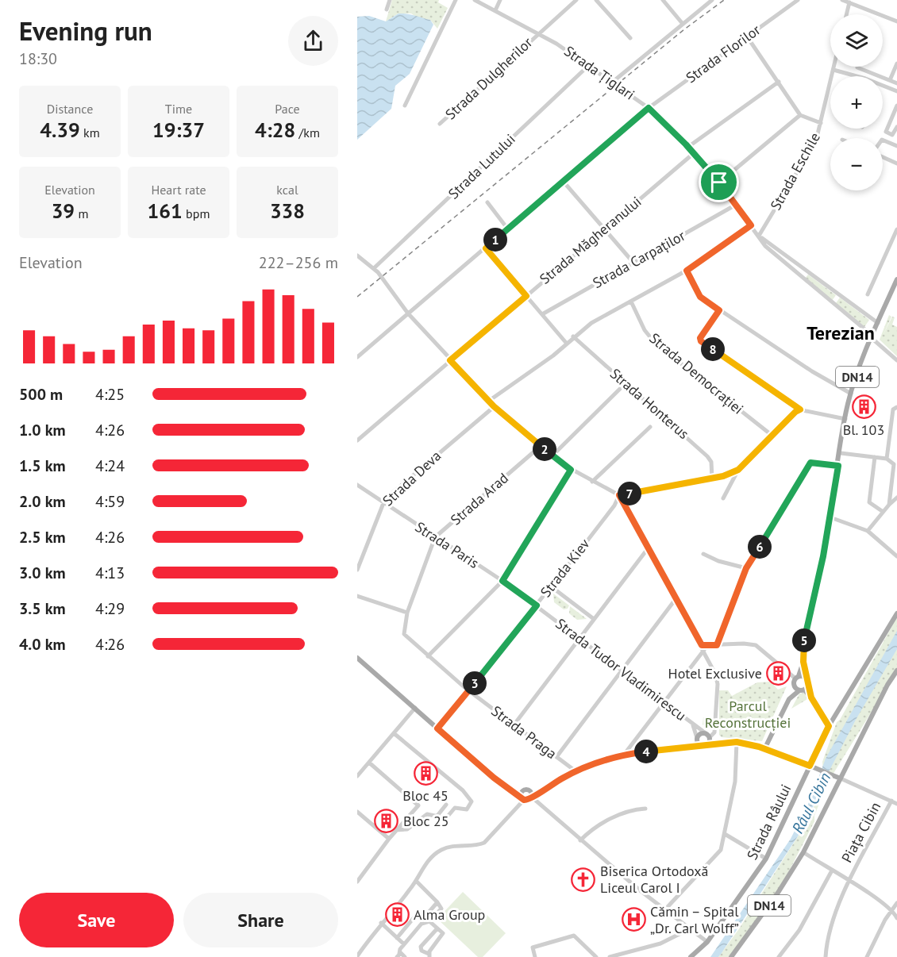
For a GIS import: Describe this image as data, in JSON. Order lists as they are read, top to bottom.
{
  "streets": {
    "main road": ["DN14", "Strada Râului", "Piața Cibin"],
    "street": [
      "Strada Florilor",
      "Strada Țiglari",
      "Strada Dulgherilor",
      "Strada Lutului",
      "Strada Eschile",
      "Strada Măgheranului",
      "Strada Carpaților",
      "Strada Democrației",
      "Strada Honterus",
      "Strada Deva",
      "Strada Arad",
      "Strada Paris",
      "Strada Kiev",
      "Strada Tudor Vladimirescu",
      "Strada Praga"
    ]
  },
  "crossings": [
    ["Strada Florilor", "Strada Țiglari"],
    ["Strada Țiglari", "Strada Dulgherilor"],
    ["Strada Țiglari", "Strada Lutului"],
    ["Strada Țiglari", "Strada Eschile"],
    ["Strada Țiglari", "Strada Măgheranului"],
    ["Strada Țiglari", "Strada Carpaților"],
    ["Strada Țiglari", "DN14"],
    ["DN14", "Strada Râului"],
    ["DN14", "Piața Cibin"],
    ["Strada Deva", "Strada Paris"],
    ["Strada Arad", "Strada Paris"],
    ["Strada Arad", "Strada Praga"],
    ["Strada Paris", "Strada Kiev"],
    ["Strada Paris", "Strada Tudor Vladimirescu"],
    ["Strada Kiev", "Strada Tudor Vladimirescu"],
    ["Strada Kiev", "Strada Praga"],
    ["Strada Râului", "Piața Cibin"]
  ],
  "districts": ["Terezian"],
  "water": ["Râul Cibin"],
  "parks": ["Parcul Reconstrucției"],
  "places": {
    "building": [
      "Bl. 103",
      "Hotel Exclusive",
      "Bloc 45",
      "Bloc 25",
      "Alma Group"
    ],
    "church": ["Biserica Ortodoxă Liceul Carol I"],
    "hospital": ["Cămin – Spital „Dr. Carl Wolff”"]
  },
  "page": {
    "heading": ["Evening run", "18:30"],
    "map_buttons": ["+", "−"],
    "stats": [
      ["Distance", "4.39 km"],
      ["Time", "19:37"],
      ["Pace", "4:28 /km"],
      ["Elevation", "39 m"],
      ["Heart rate", "161 bpm"],
      ["kcal", "338"]
    ],
    "pins": [
      "1",
      "8",
      "2",
      "7",
      "6",
      "5",
      "3",
      "4"
    ],
    "chart": ["Elevation", "222–256 m"],
    "list": [
      {
        "name": "500 m",
        "note": "4:25"
      },
      {
        "name": "1.0 km",
        "note": "4:26"
      },
      {
        "name": "1.5 km",
        "note": "4:24"
      },
      {
        "name": "2.0 km",
        "note": "4:59"
      },
      {
        "name": "2.5 km",
        "note": "4:26"
      },
      {
        "name": "3.0 km",
        "note": "4:13"
      },
      {
        "name": "3.5 km",
        "note": "4:29"
      },
      {
        "name": "4.0 km",
        "note": "4:26"
      }
    ],
    "buttons": ["Save", "Share"]
  }
}
